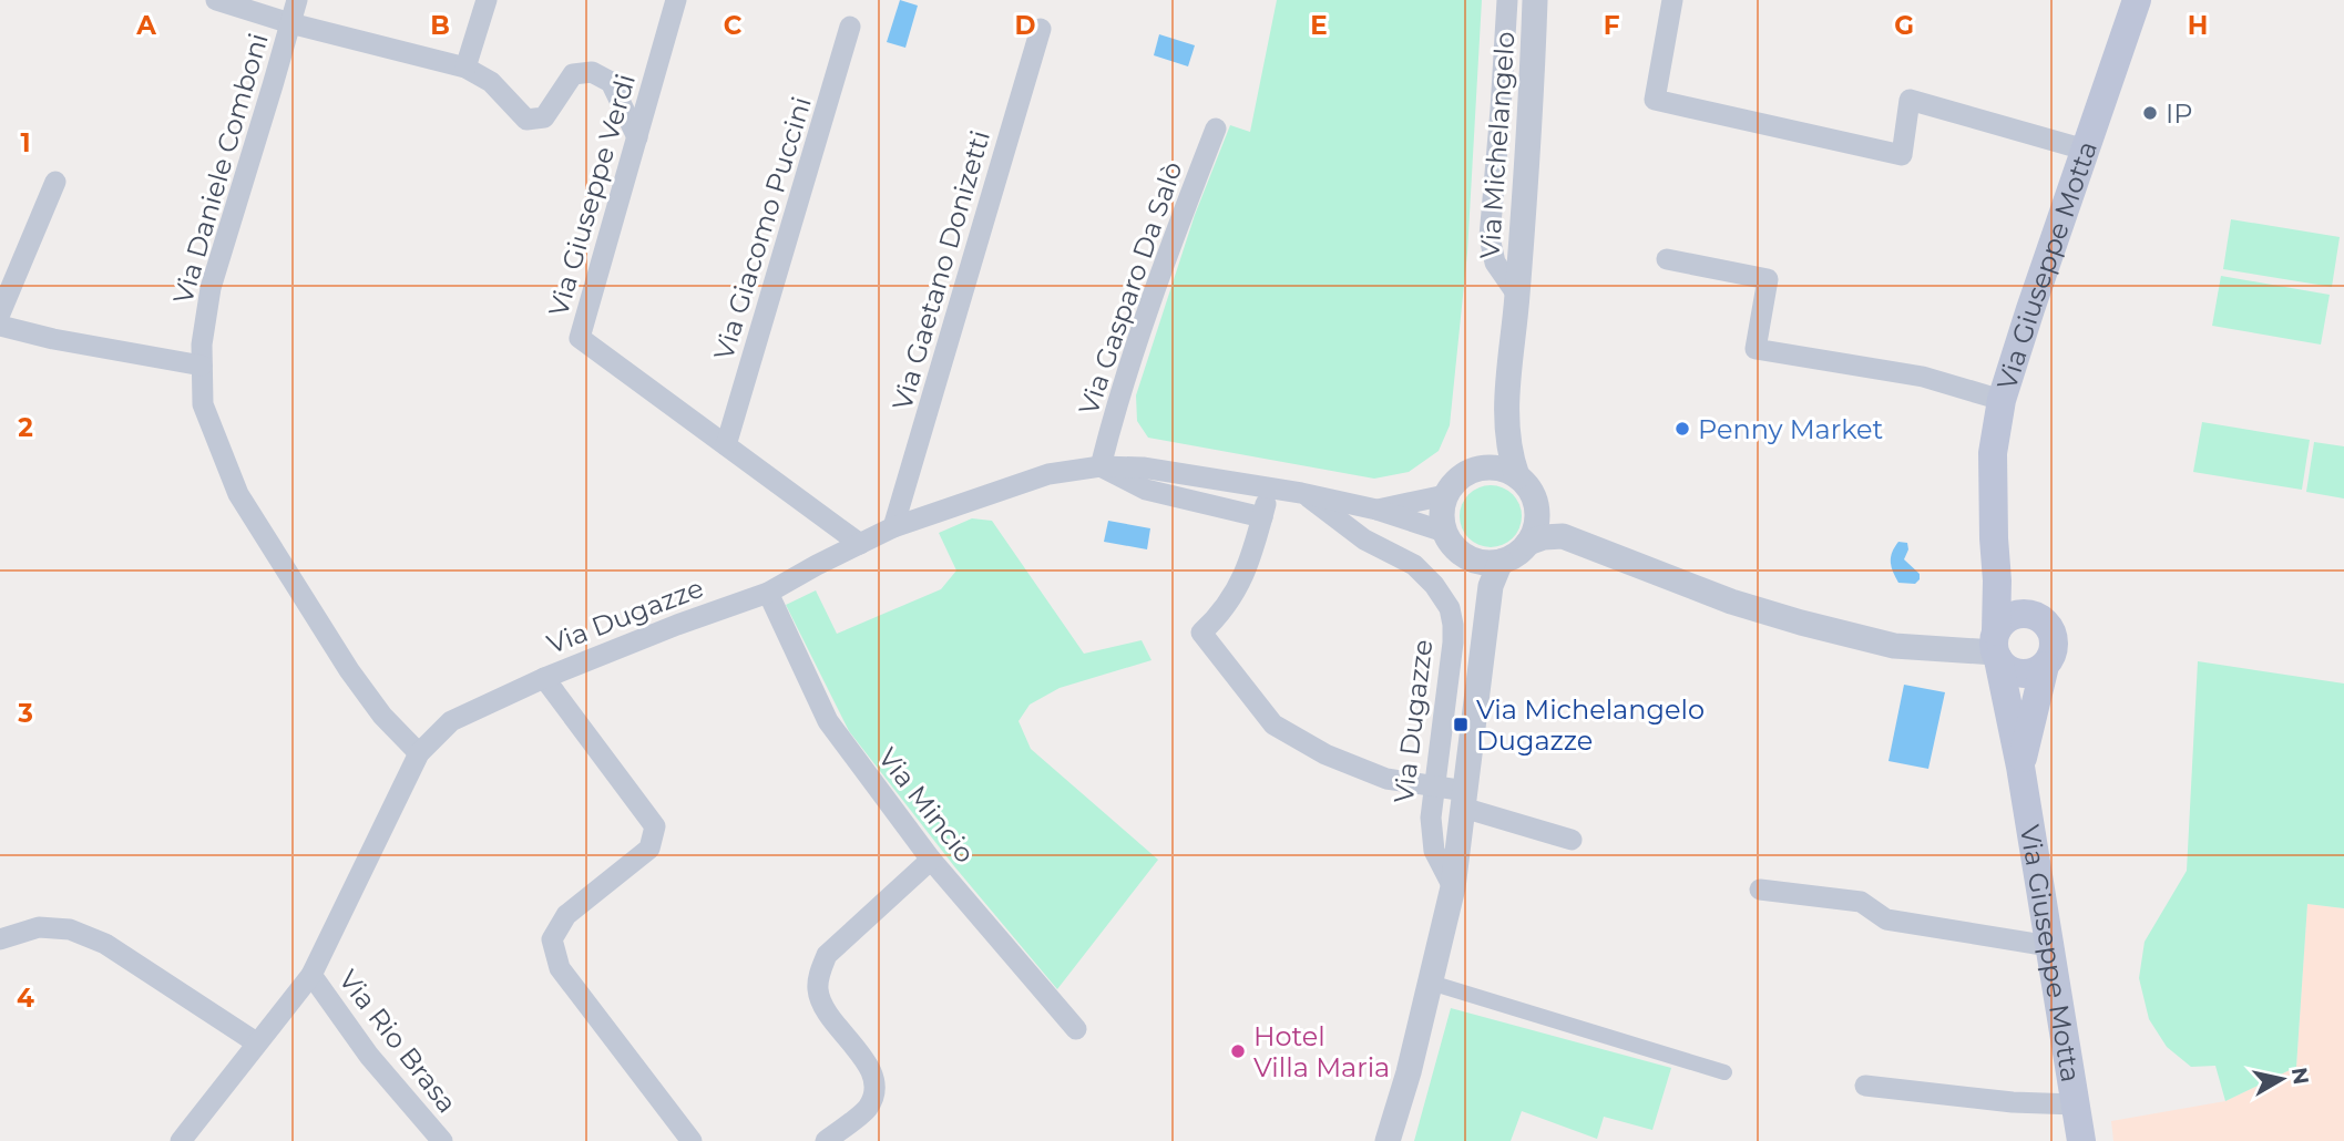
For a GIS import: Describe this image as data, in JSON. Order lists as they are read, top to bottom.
{
  "streets": {
    "main road": ["Via Giuseppe Motta"],
    "street": [
      "Via Michelangelo",
      "Via Daniele Comboni",
      "Via Giuseppe Verdi",
      "Via Giacomo Puccini",
      "Via Gaetano Donizetti",
      "Via Gasparo Da Salò",
      "Via Dugazze",
      "Via Mincio",
      "Via Rio Brasa"
    ]
  },
  "crossings": [
    ["Via Michelangelo", "Via Dugazze"],
    ["Via Daniele Comboni", "Via Dugazze"],
    ["Via Giuseppe Verdi", "Via Giacomo Puccini"],
    ["Via Giuseppe Verdi", "Via Dugazze"],
    ["Via Gaetano Donizetti", "Via Dugazze"],
    ["Via Gasparo Da Salò", "Via Dugazze"],
    ["Via Dugazze", "Via Mincio"],
    ["Via Dugazze", "Via Rio Brasa"]
  ],
  "places": {
    "other": ["IP", "Penny Market", "Hotel Villa Maria"],
    "transit": ["Via Michelangelo Dugazze"]
  },
  "north": "right",
  "grid": {
    "columns": [
      "A",
      "B",
      "C",
      "D",
      "E",
      "F",
      "G",
      "H"
    ],
    "rows": [
      "1",
      "2",
      "3",
      "4"
    ]
  }
}
